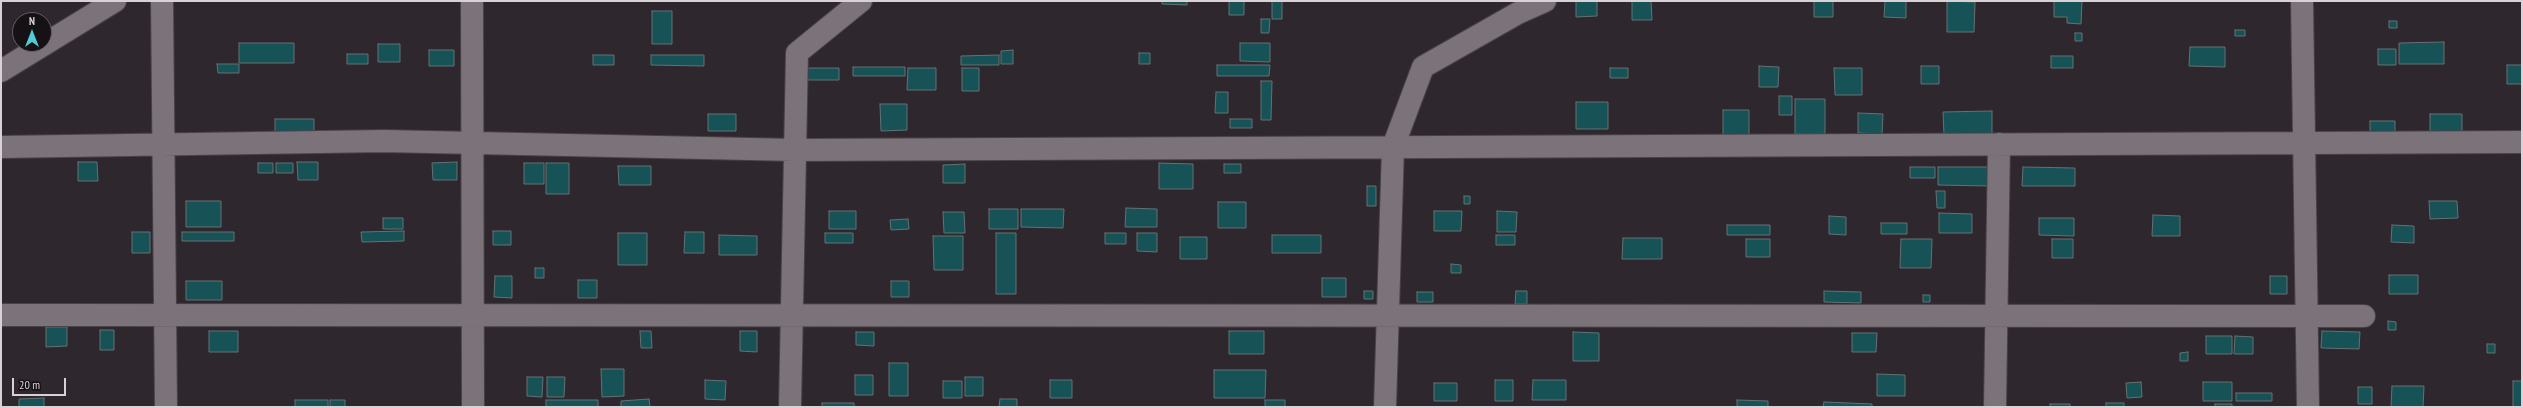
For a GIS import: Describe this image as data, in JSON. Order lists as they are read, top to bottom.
{
  "scale_bar": "20 m",
  "north": "top"
}
